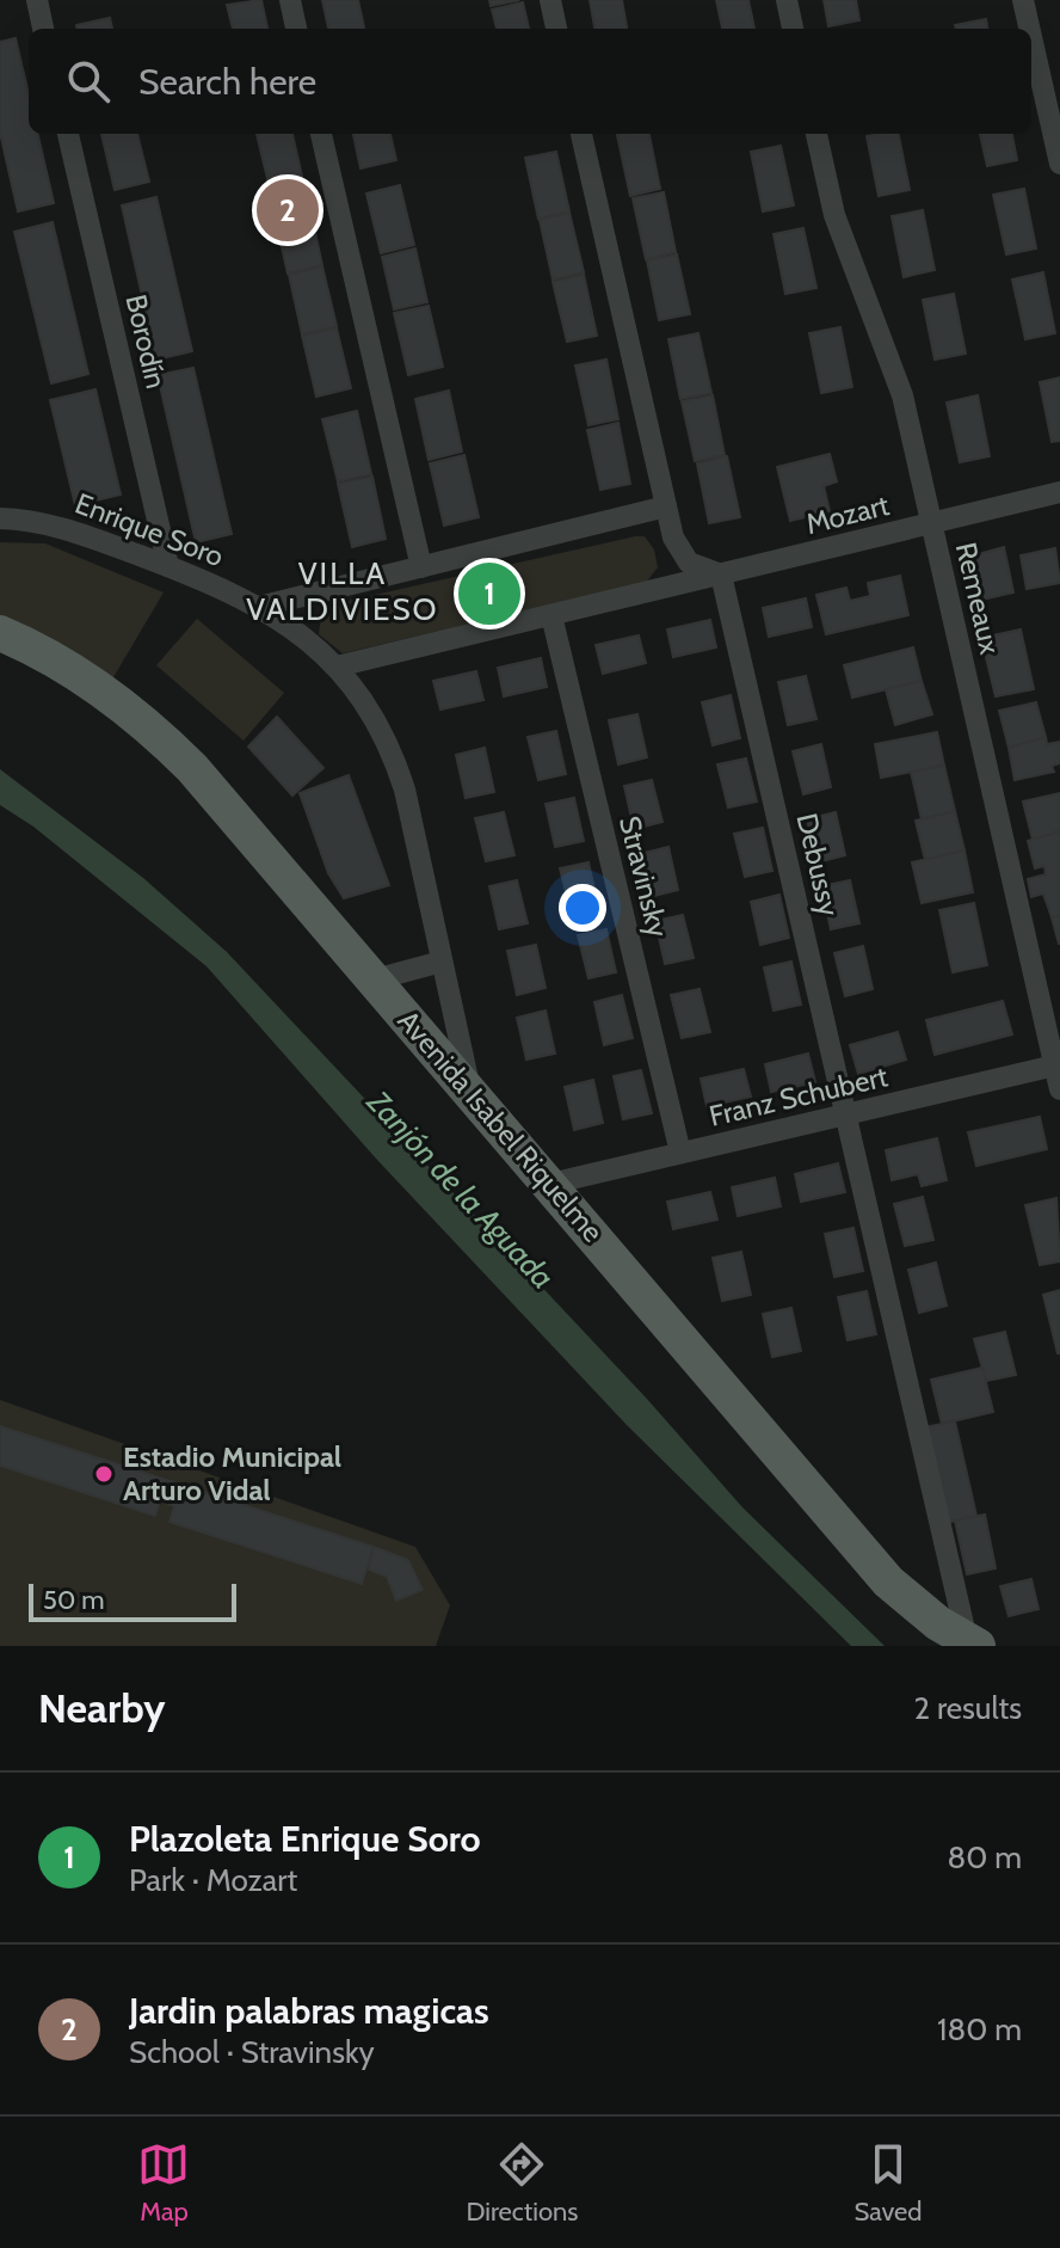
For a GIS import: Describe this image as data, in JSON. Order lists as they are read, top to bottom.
{
  "streets": {
    "main road": ["Avenida Isabel Riquelme"],
    "street": [
      "Borodín",
      "Mozart",
      "Enrique Soro",
      "Remeaux",
      "Debussy",
      "Stravinsky",
      "Franz Schubert"
    ]
  },
  "crossings": [
    ["Borodín", "Enrique Soro"],
    ["Mozart", "Enrique Soro"],
    ["Mozart", "Remeaux"],
    ["Mozart", "Debussy"],
    ["Mozart", "Stravinsky"],
    ["Enrique Soro", "Avenida Isabel Riquelme"],
    ["Remeaux", "Franz Schubert"],
    ["Debussy", "Franz Schubert"],
    ["Debussy", "Avenida Isabel Riquelme"],
    ["Stravinsky", "Franz Schubert"],
    ["Franz Schubert", "Avenida Isabel Riquelme"]
  ],
  "districts": ["VILLA VALDIVIESO"],
  "water": ["Zanjón de la Aguada"],
  "places": ["Estadio Municipal Arturo Vidal"],
  "scale_bar": "50 m",
  "page": {
    "search": "Search here",
    "pins": ["2", "1"],
    "scale": "50 m",
    "heading": ["Nearby", "2 results"],
    "list": [
      {
        "mark": "1",
        "name": "Plazoleta Enrique Soro",
        "note": "Park · Mozart",
        "value": "80 m"
      },
      {
        "mark": "2",
        "name": "Jardin palabras magicas",
        "note": "School · Stravinsky",
        "value": "180 m"
      }
    ],
    "nav": ["Map", "Directions", "Saved"]
  }
}
